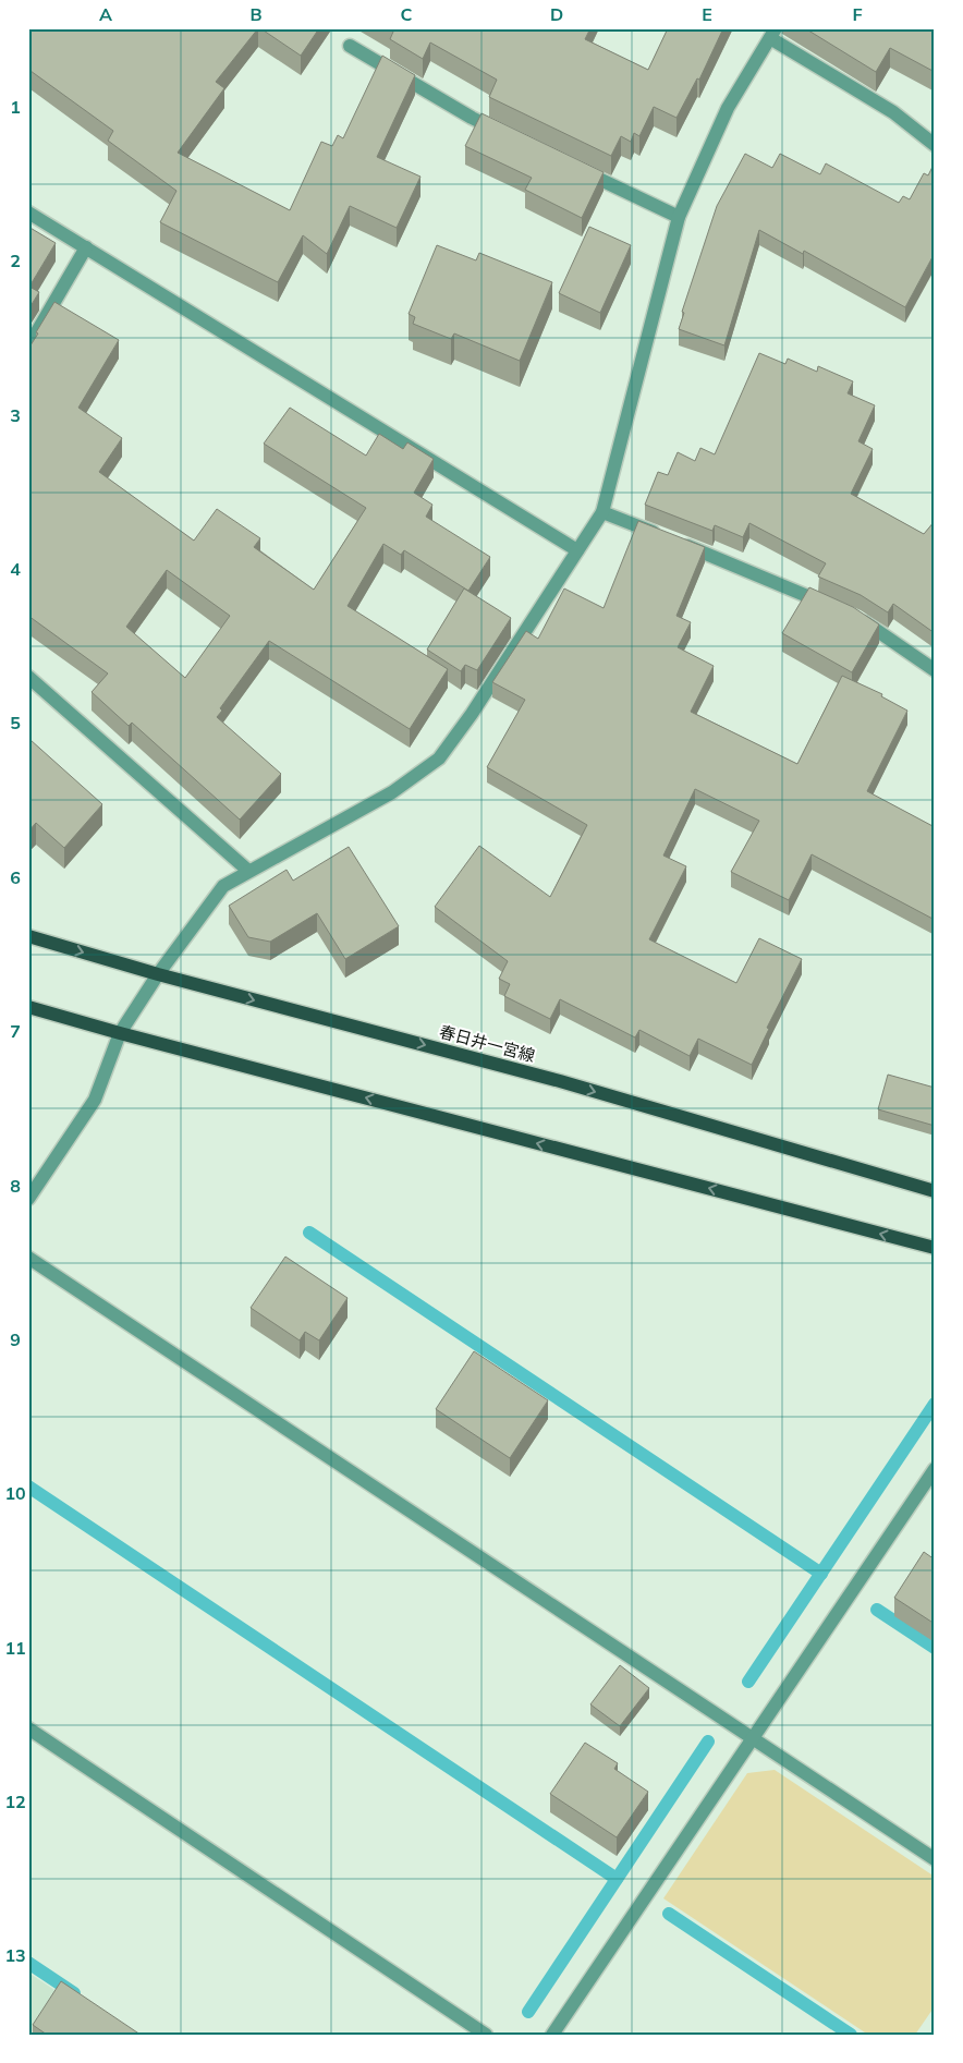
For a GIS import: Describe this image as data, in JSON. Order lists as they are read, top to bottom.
{
  "streets": {
    "main road": ["春日井一宮線"]
  },
  "grid": {
    "columns": [
      "A",
      "B",
      "C",
      "D",
      "E",
      "F"
    ],
    "rows": [
      "1",
      "2",
      "3",
      "4",
      "5",
      "6",
      "7",
      "8",
      "9",
      "10",
      "11",
      "12",
      "13"
    ]
  }
}
